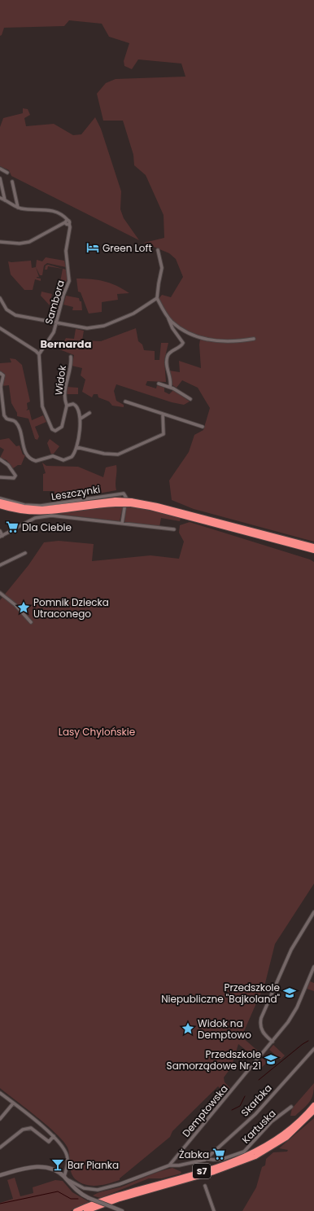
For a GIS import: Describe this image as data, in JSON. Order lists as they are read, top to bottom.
{
  "streets": {
    "highway": ["S7"],
    "street": [
      "Sambora",
      "Widok",
      "Leszczynki",
      "Skarbka",
      "Demptowska",
      "Kartuska"
    ]
  },
  "crossings": [
    ["Sambora", "Widok"],
    ["Skarbka", "Kartuska"],
    ["Demptowska", "Kartuska"]
  ],
  "districts": ["Bernarda"],
  "parks": ["Lasy Chylońskie"],
  "places": {
    "hotel": ["Green Loft"],
    "supermarket": ["Dla Ciebie", "Żabka"],
    "place": ["Pomnik Dziecka Utraconego", "Widok na Demptowo"],
    "school or university": ["Przedszkole Niepubliczne \"Bajkoland\"", "Przedszkole Samorządowe Nr 21"],
    "bar": ["Bar Pianka"]
  }
}
